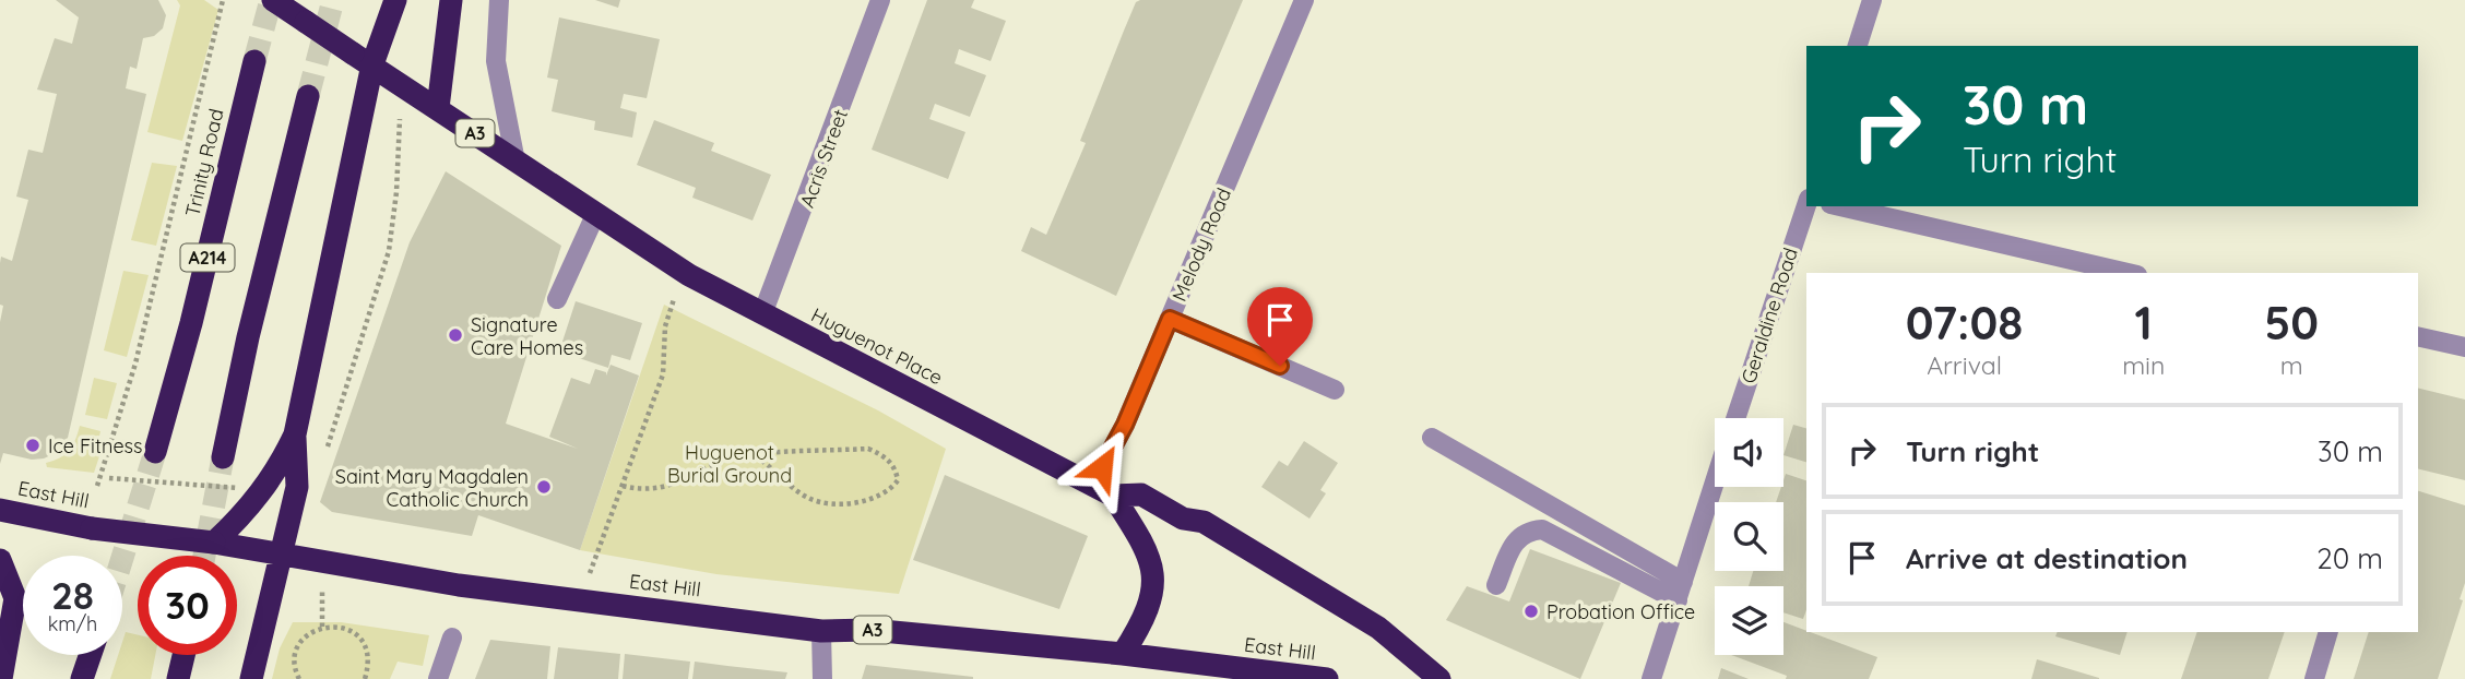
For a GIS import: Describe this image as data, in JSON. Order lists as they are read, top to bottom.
{
  "streets": {
    "highway": [
      "A3",
      "Trinity Road",
      "A214",
      "Huguenot Place",
      "East Hill"
    ],
    "street": ["Acris Street", "Melody Road", "Geraldine Road"]
  },
  "crossings": [
    ["A3", "Melody Road"],
    ["A3", "Huguenot Place"],
    ["A3", "East Hill"],
    ["Acris Street", "Huguenot Place"],
    ["Melody Road", "Huguenot Place"]
  ],
  "parks": ["Huguenot Burial Ground"],
  "places": [
    "Signature Care Homes",
    "Ice Fitness",
    "Saint Mary Magdalen Catholic Church",
    "Probation Office"
  ],
  "page": {
    "turn": ["30 m", "Turn right"],
    "eta": [
      "07:08",
      "Arrival",
      "1",
      "min",
      "50",
      "m"
    ],
    "list": [
      {
        "name": "Turn right",
        "value": "30 m"
      },
      {
        "name": "Arrive at destination",
        "value": "20 m"
      }
    ],
    "speed": "28 km/h",
    "limit": "30"
  }
}
